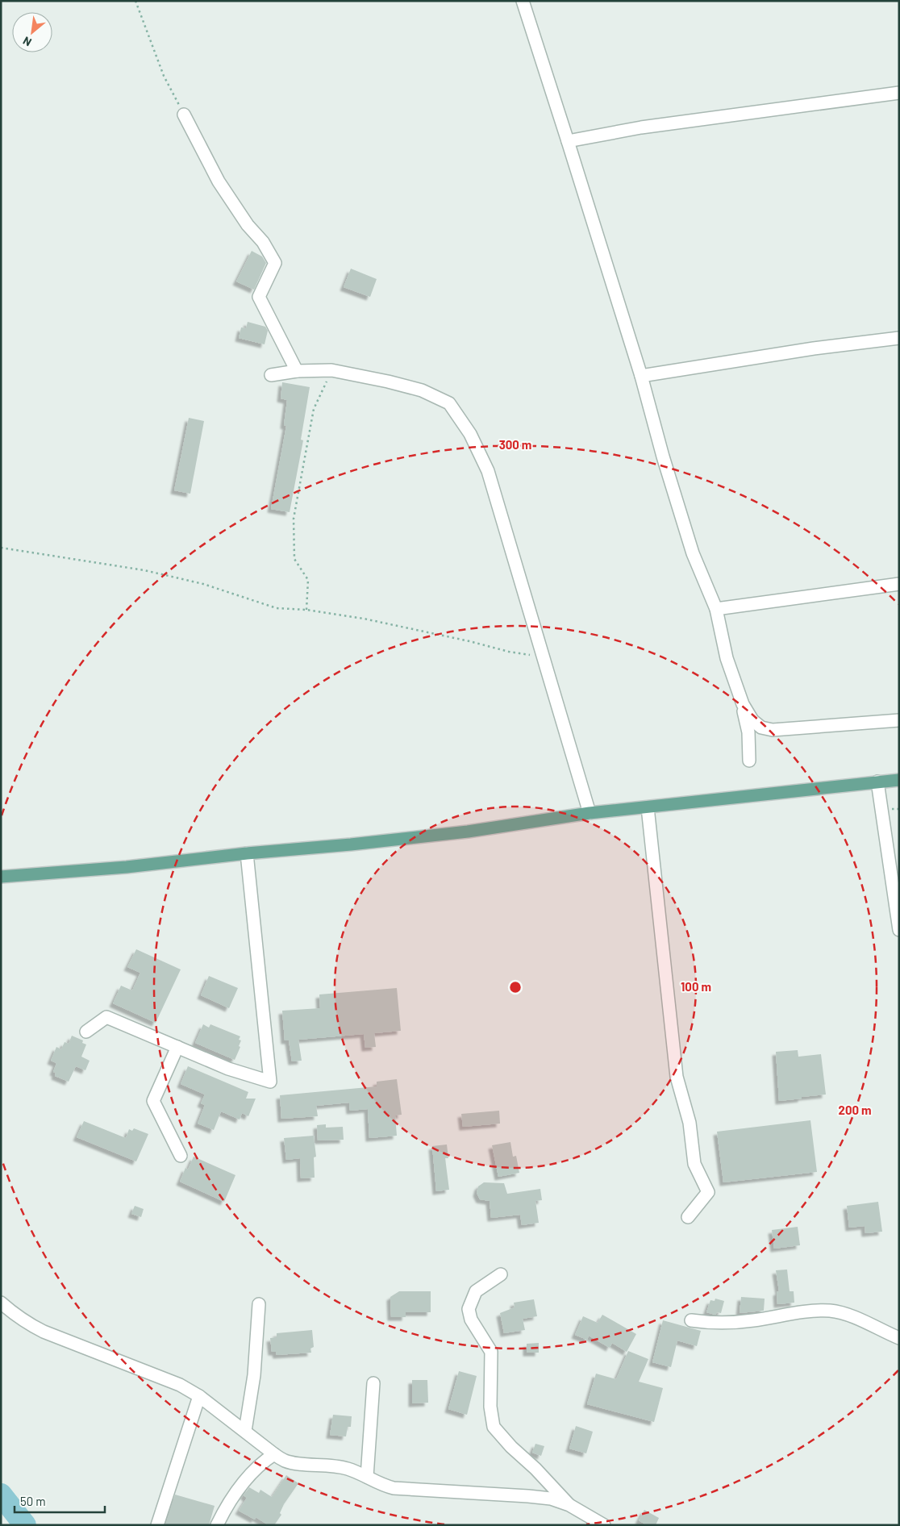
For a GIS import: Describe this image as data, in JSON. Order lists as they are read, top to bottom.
{
  "scale_bar": "50 m",
  "north": "bottom left",
  "rings": ["300 m", "100 m", "200 m"]
}
